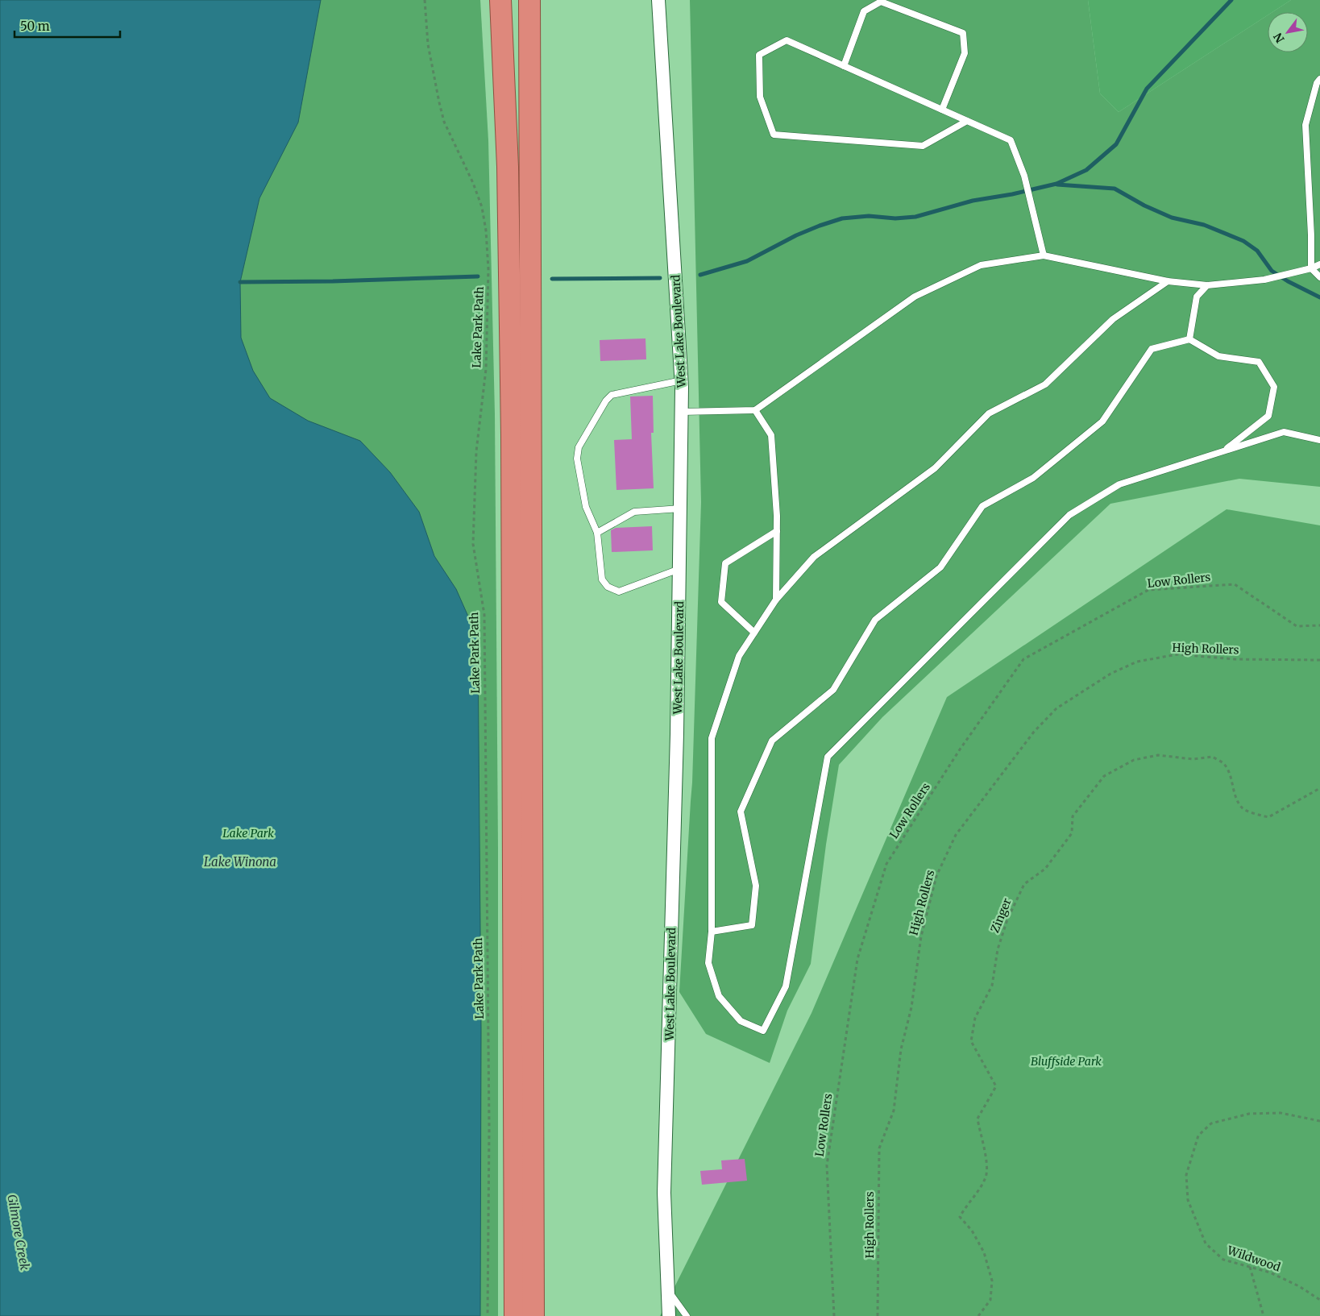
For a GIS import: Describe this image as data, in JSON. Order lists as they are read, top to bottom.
{
  "streets": {
    "street": ["West Lake Boulevard"],
    "path": [
      "Lake Park Path",
      "Low Rollers",
      "High Rollers",
      "Zinger",
      "Wildwood"
    ]
  },
  "water": ["Lake Winona", "Gilmore Creek"],
  "parks": ["Lake Park", "Bluffside Park"],
  "scale_bar": "50 m",
  "north": "bottom left"
}
